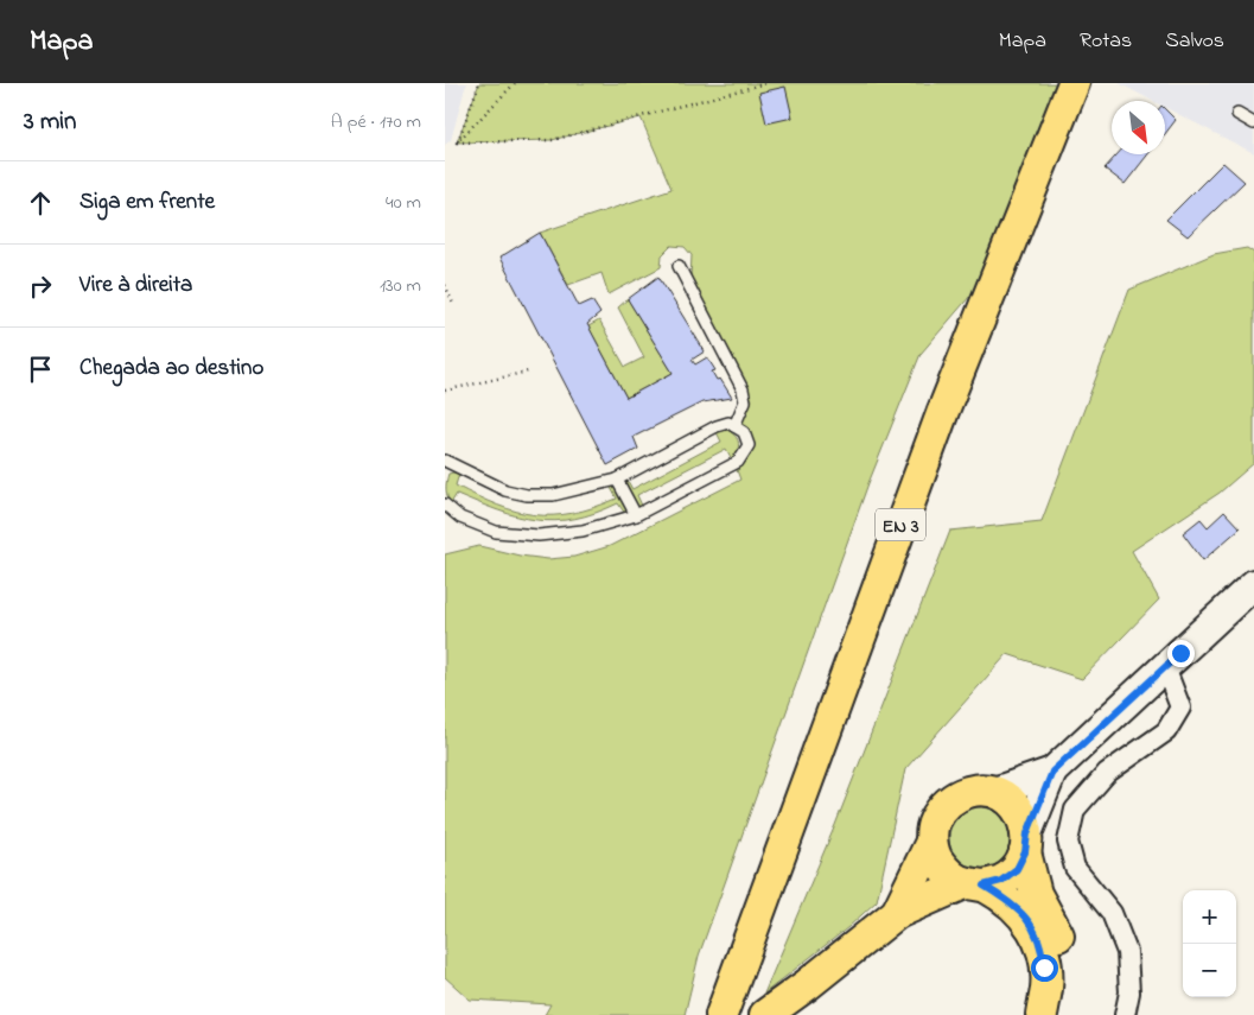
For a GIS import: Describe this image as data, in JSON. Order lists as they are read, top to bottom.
{
  "streets": {
    "main road": ["EN 3"]
  },
  "north": "bottom right",
  "page": {
    "header": "Mapa",
    "nav": ["Mapa", "Rotas", "Salvos"],
    "heading": ["3 min", "A pé · 170 m"],
    "list": [
      ["Siga em frente", "40 m"],
      ["Vire à direita", "130 m"],
      "Chegada ao destino"
    ],
    "map_buttons": ["+", "−"]
  }
}
